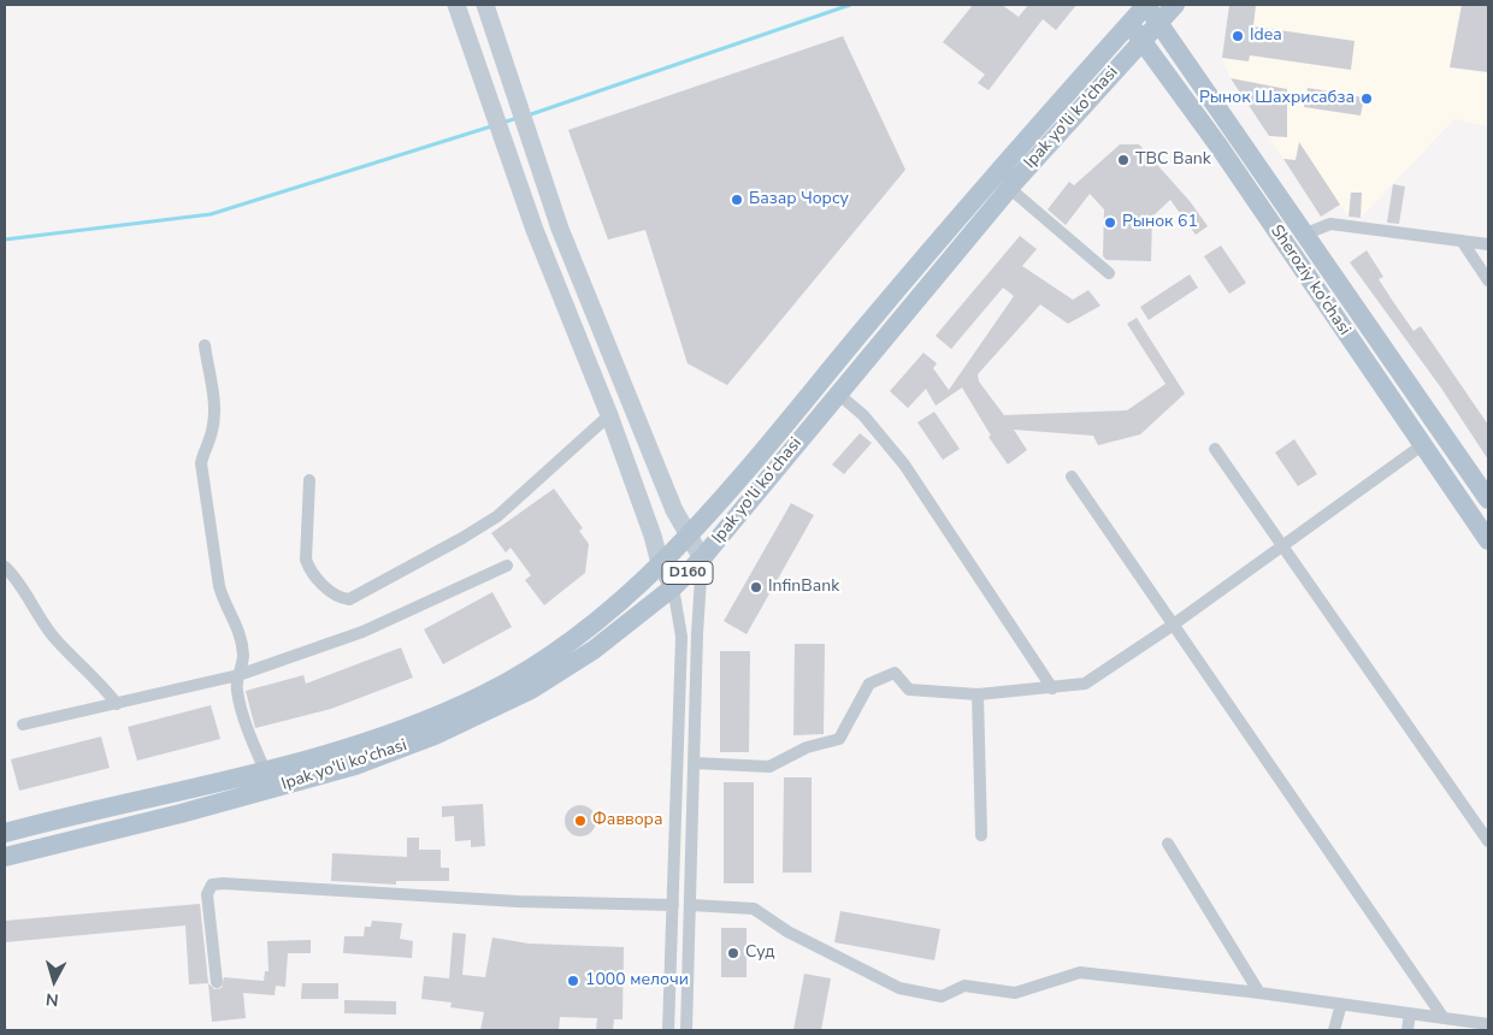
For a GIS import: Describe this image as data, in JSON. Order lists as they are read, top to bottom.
{
  "streets": {
    "main road": ["Ipak yo'li ko'chasi", "Sheroziy ko'chasi", "D160"]
  },
  "crossings": [
    ["Ipak yo'li ko'chasi", "Sheroziy ko'chasi"]
  ],
  "places": [
    "Idea",
    "Рынок Шахрисабза",
    "TBC Bank",
    "Базар Чорсу",
    "Рынок 61",
    "InfinBank",
    "Фаввора",
    "Суд",
    "1000 мелочи"
  ],
  "north": "bottom"
}
